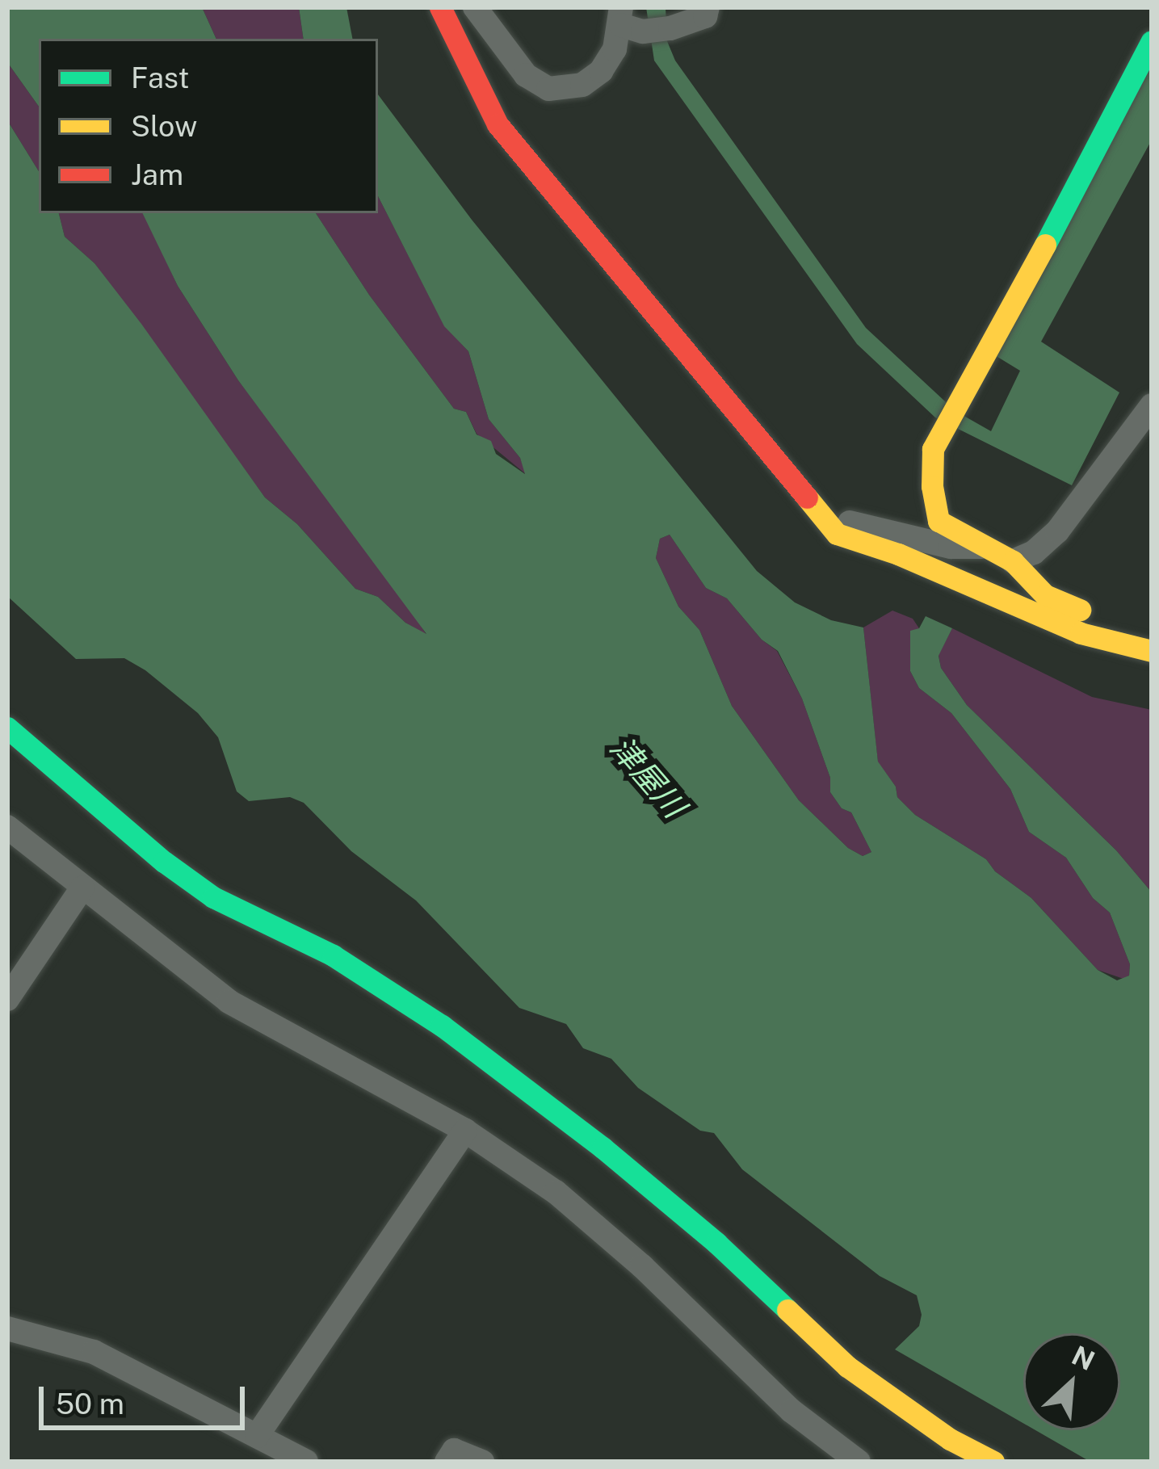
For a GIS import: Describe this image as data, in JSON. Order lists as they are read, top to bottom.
{
  "water": ["津屋川"],
  "legend": ["Fast", "Slow", "Jam"],
  "scale_bar": "50 m",
  "north": "top right"
}
